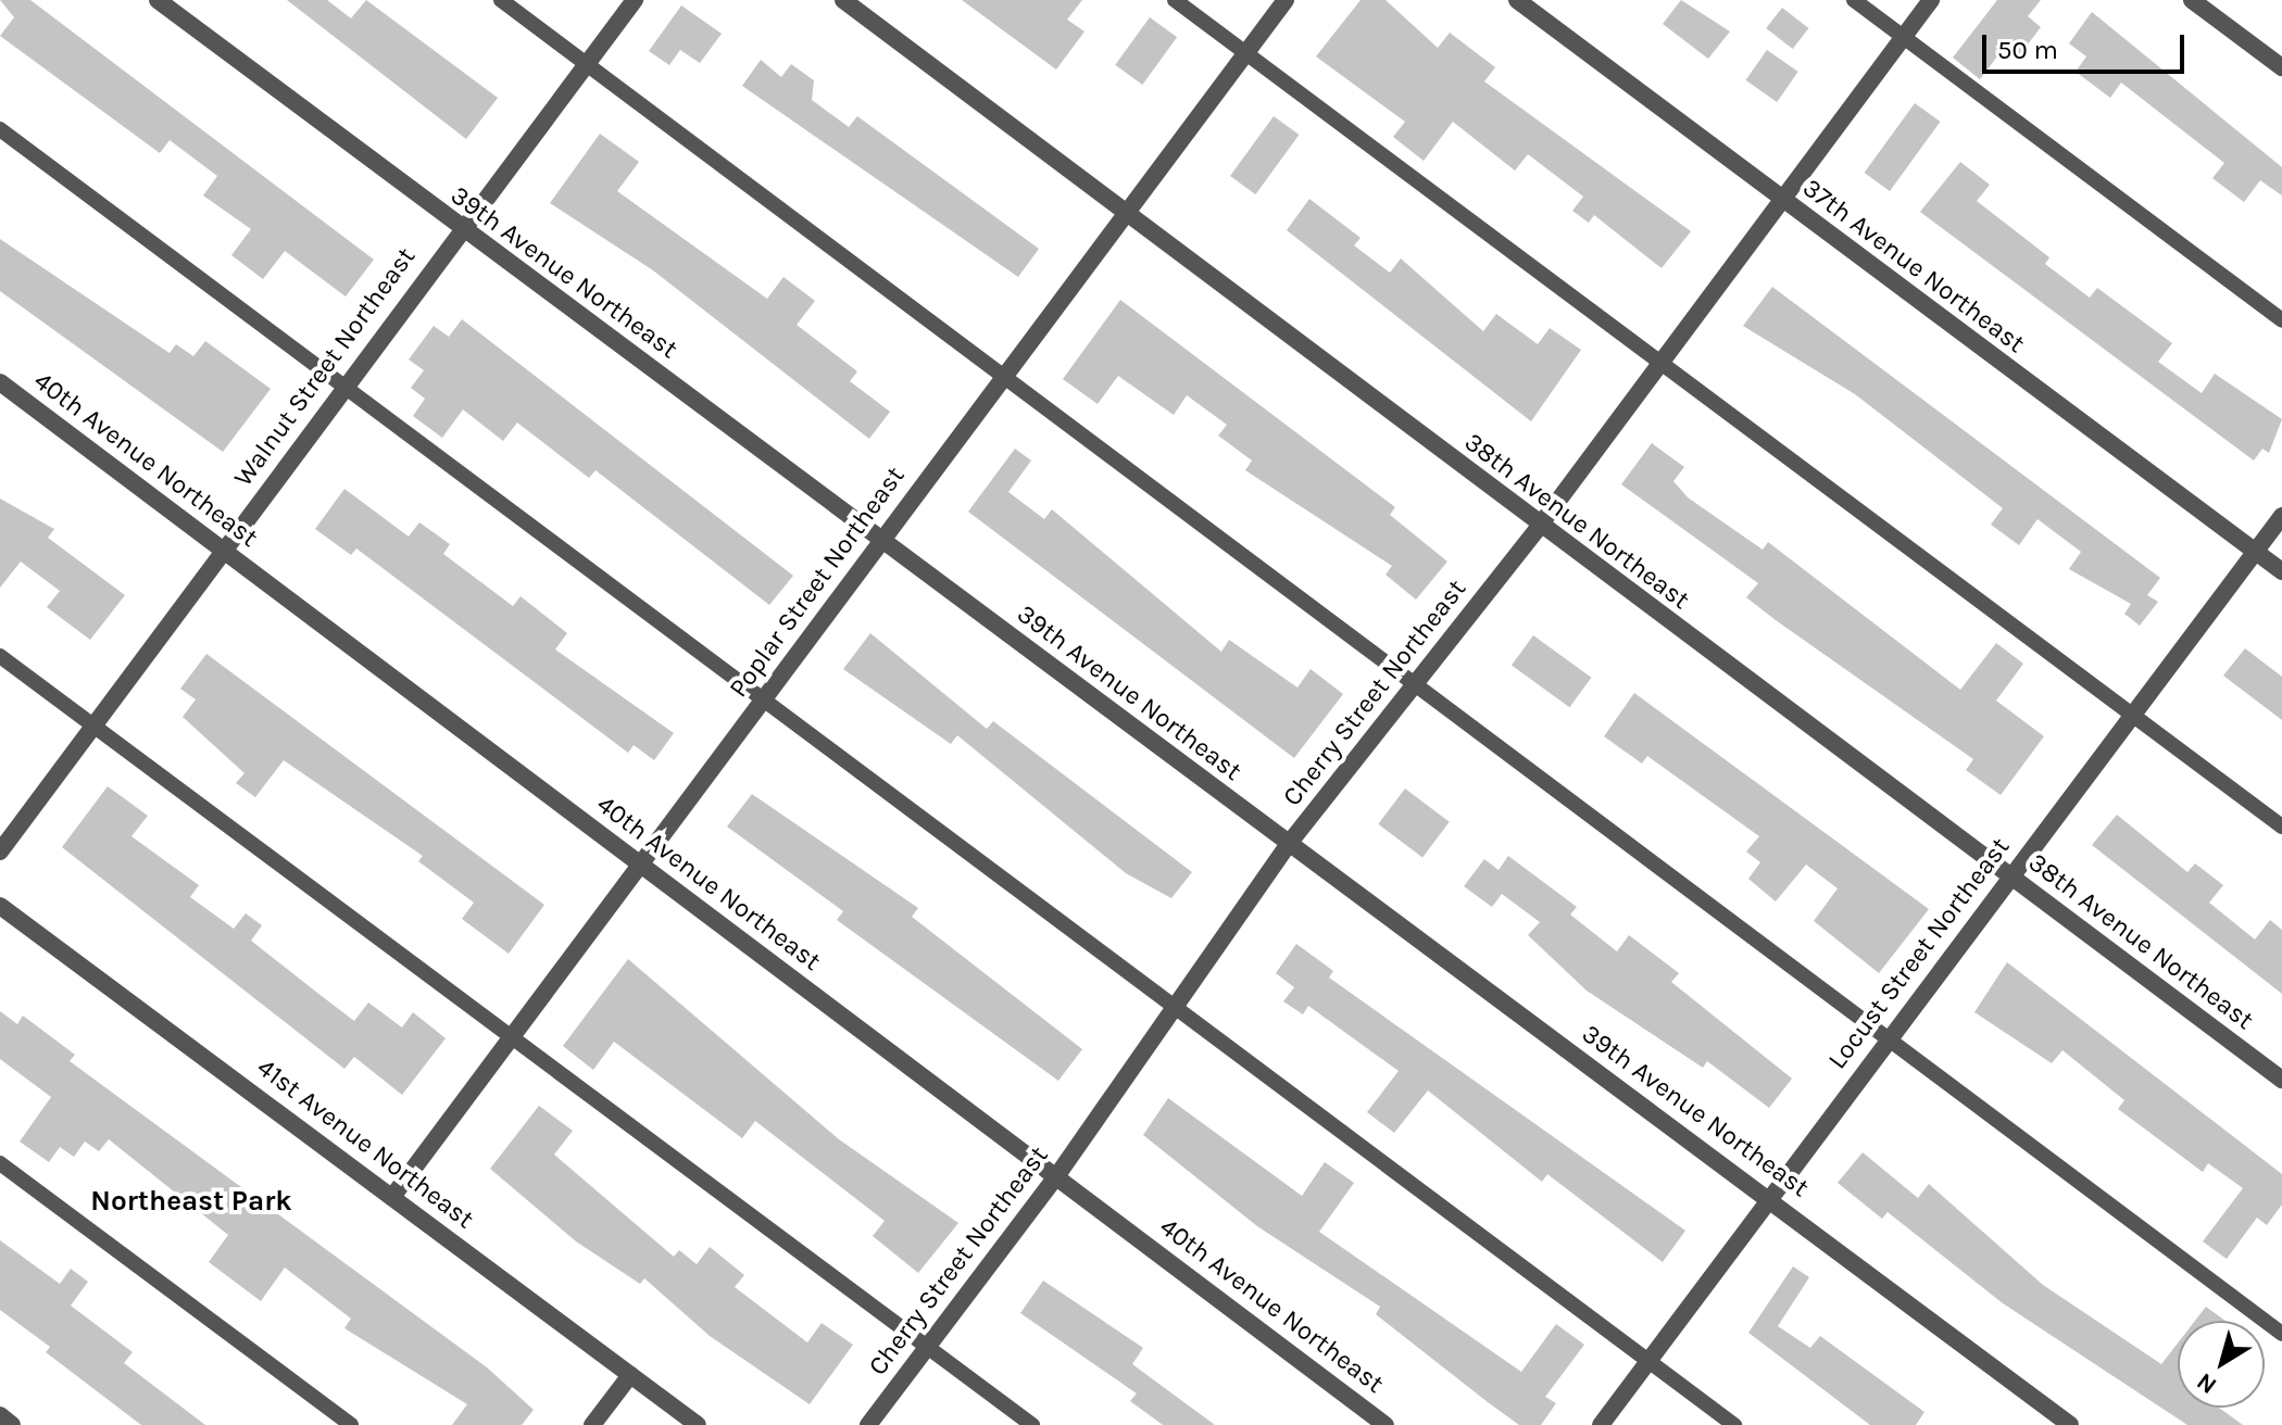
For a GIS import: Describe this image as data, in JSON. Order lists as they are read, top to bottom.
{
  "streets": {
    "street": [
      "37th Avenue Northeast",
      "39th Avenue Northeast",
      "Walnut Street Northeast",
      "40th Avenue Northeast",
      "38th Avenue Northeast",
      "Poplar Street Northeast",
      "Cherry Street Northeast",
      "Locust Street Northeast",
      "41st Avenue Northeast"
    ]
  },
  "crossings": [
    ["37th Avenue Northeast", "Cherry Street Northeast"],
    ["37th Avenue Northeast", "Locust Street Northeast"],
    ["39th Avenue Northeast", "Walnut Street Northeast"],
    ["39th Avenue Northeast", "Poplar Street Northeast"],
    ["39th Avenue Northeast", "Cherry Street Northeast"],
    ["39th Avenue Northeast", "Locust Street Northeast"],
    ["Walnut Street Northeast", "40th Avenue Northeast"],
    ["40th Avenue Northeast", "Poplar Street Northeast"],
    ["40th Avenue Northeast", "Cherry Street Northeast"],
    ["38th Avenue Northeast", "Poplar Street Northeast"],
    ["38th Avenue Northeast", "Cherry Street Northeast"],
    ["38th Avenue Northeast", "Locust Street Northeast"],
    ["Poplar Street Northeast", "41st Avenue Northeast"]
  ],
  "districts": ["Northeast Park"],
  "scale_bar": "50 m",
  "north": "bottom left"
}
